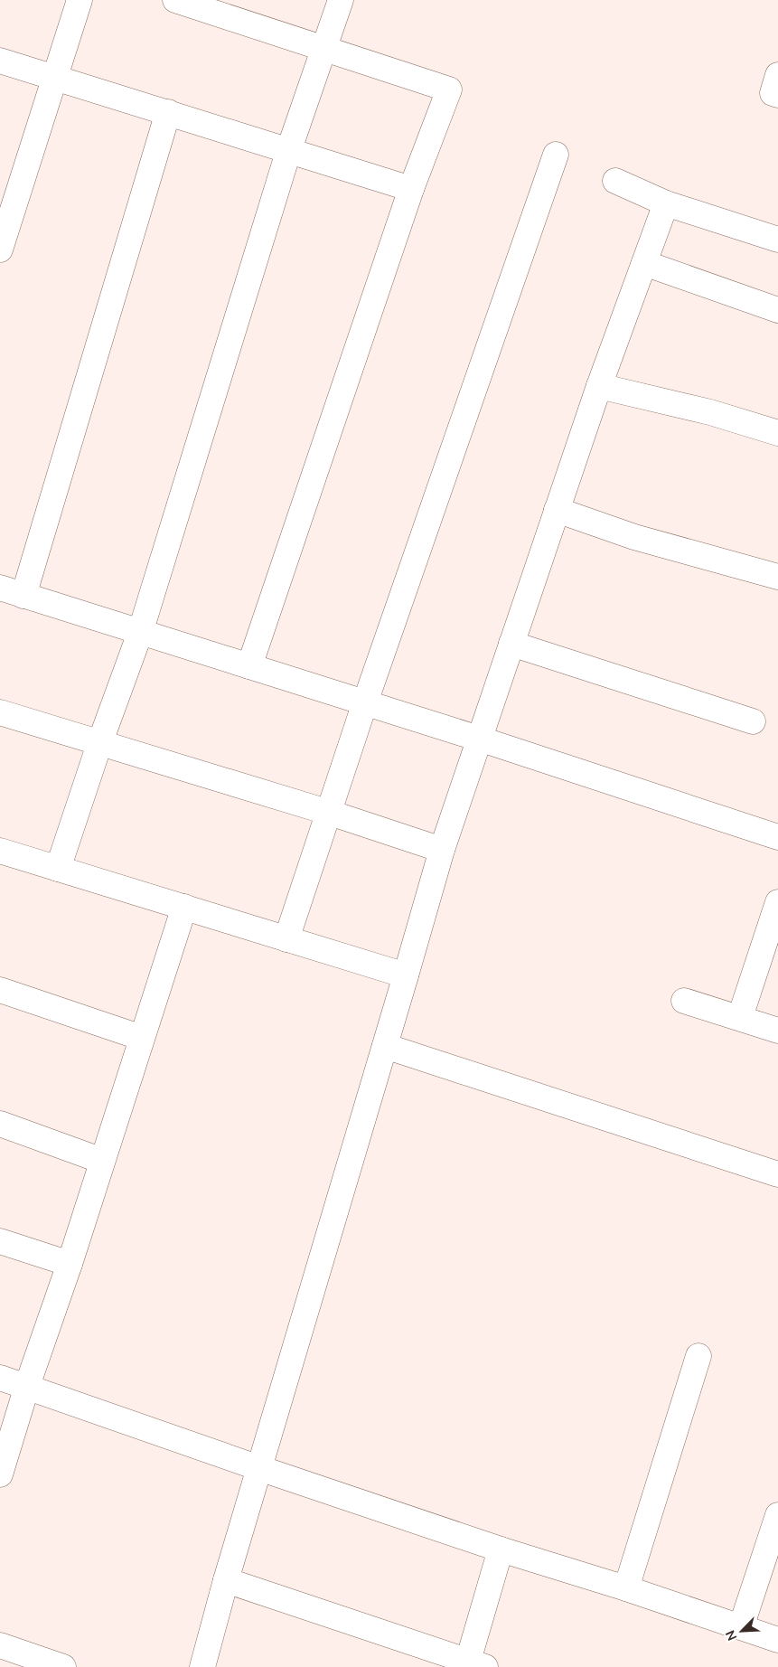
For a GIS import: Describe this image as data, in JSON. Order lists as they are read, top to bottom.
{
  "north": "bottom left"
}
